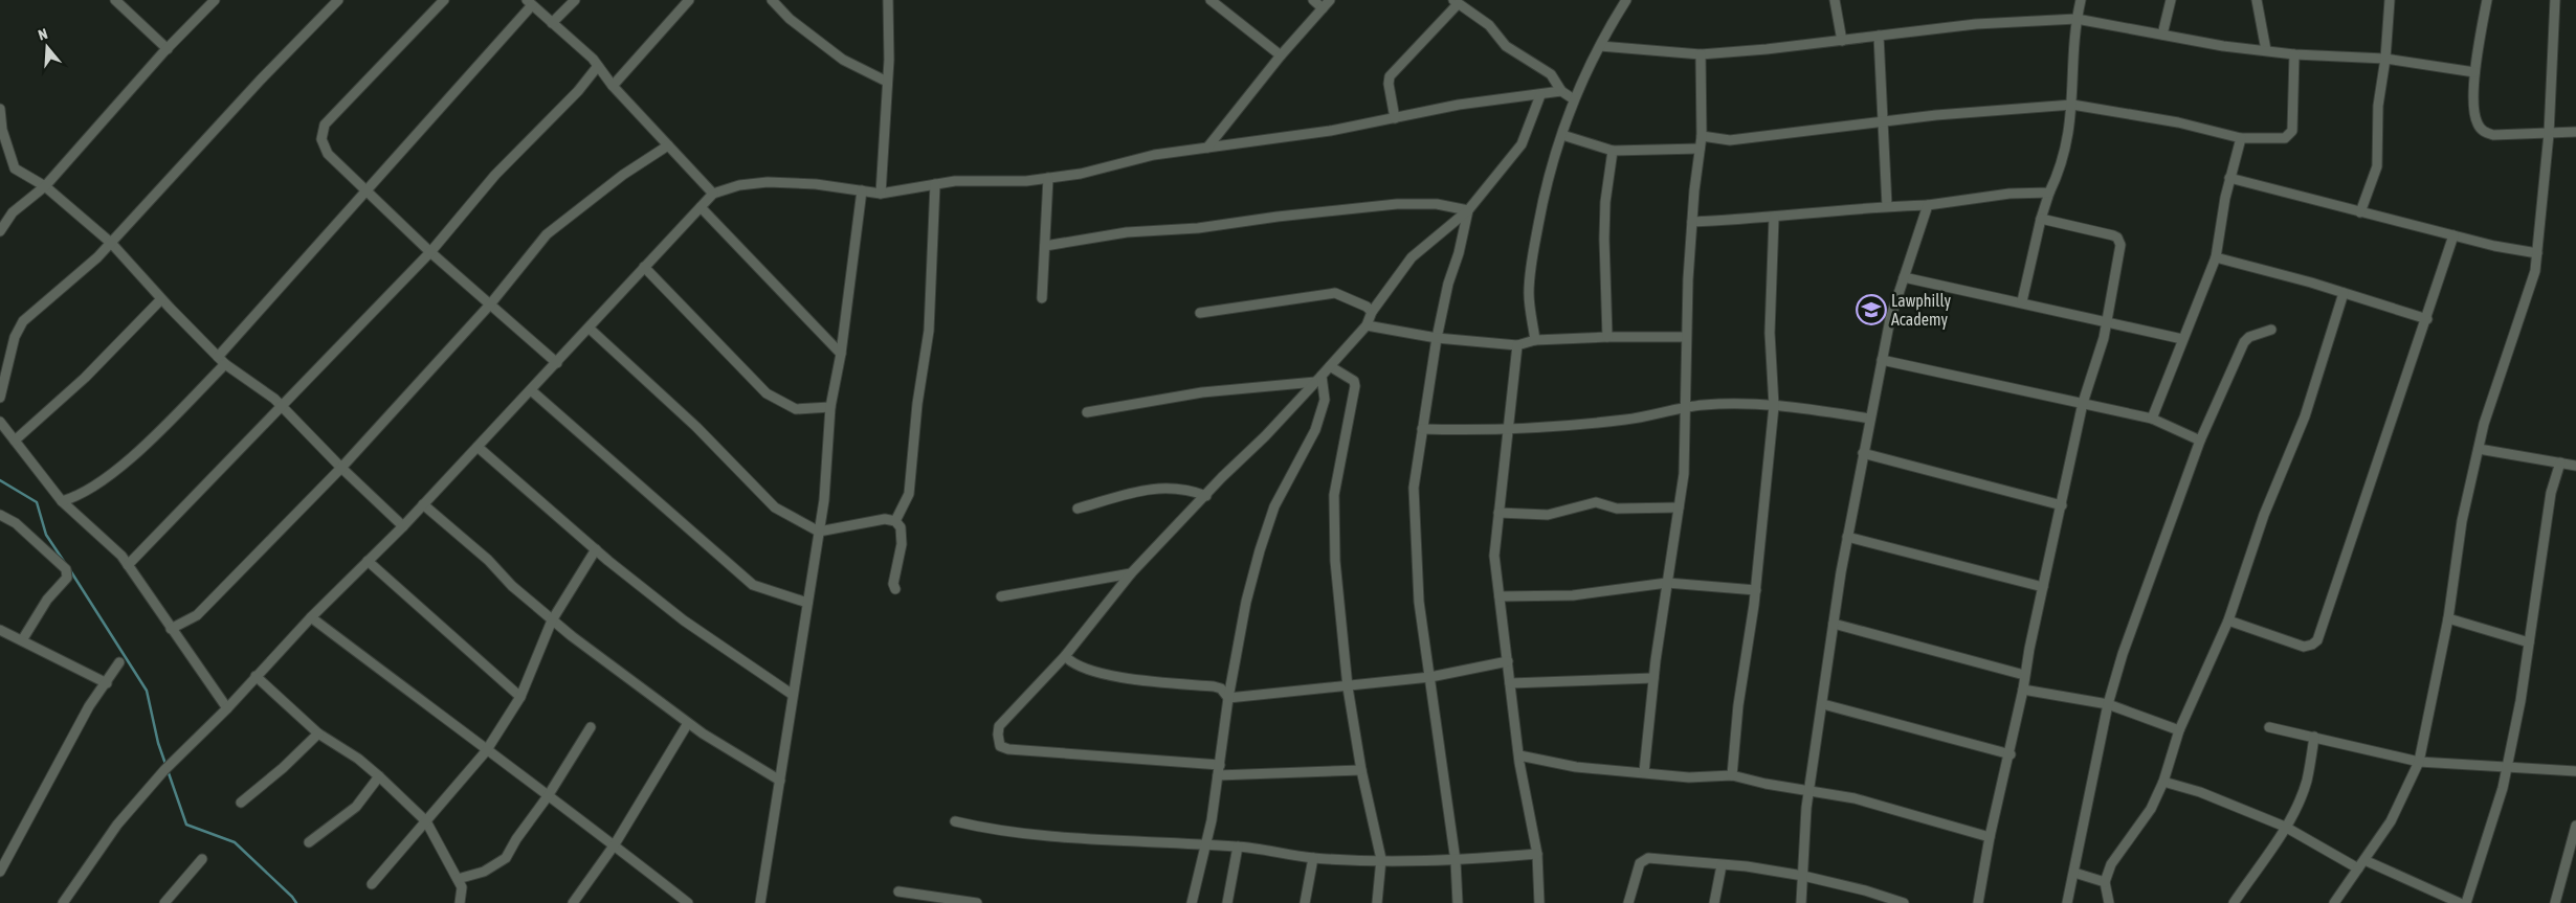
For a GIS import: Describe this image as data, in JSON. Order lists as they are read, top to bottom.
{
  "places": {
    "school or university": ["Lawphilly Academy"]
  },
  "north": "top"
}
